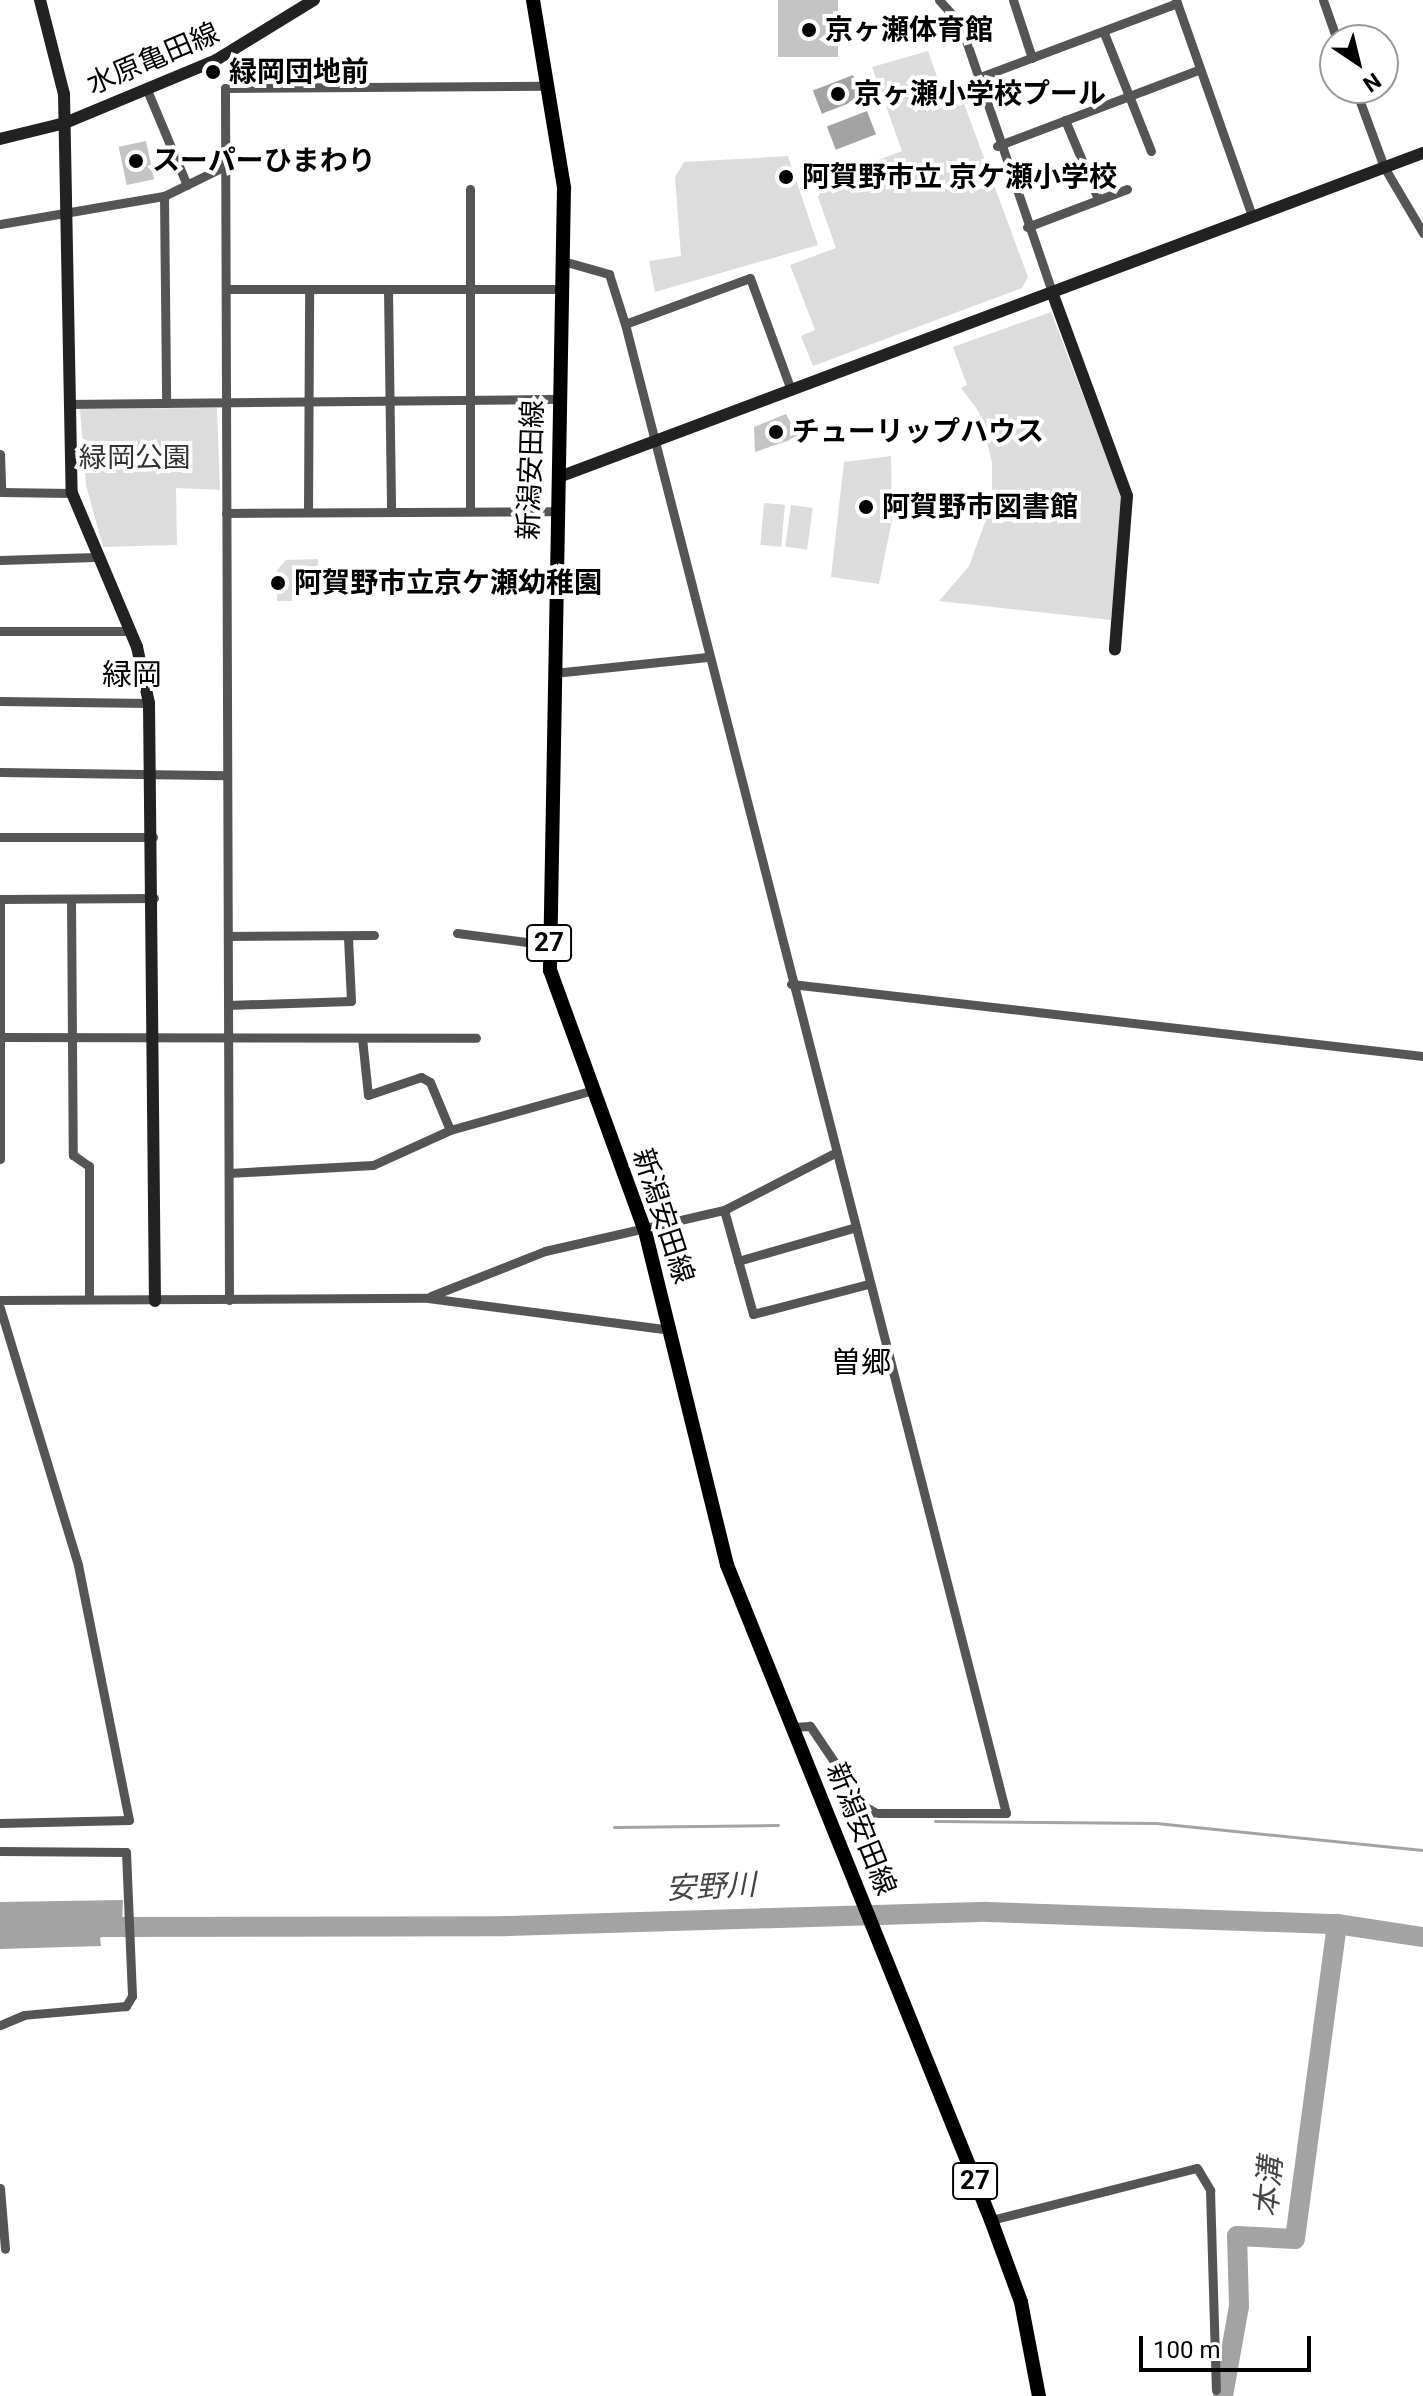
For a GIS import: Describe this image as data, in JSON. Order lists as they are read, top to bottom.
{
  "streets": {
    "main road": ["新潟安田線", "27"],
    "street": ["水原亀田線"]
  },
  "districts": ["緑岡", "曽郷"],
  "water": ["安野川", "本溝"],
  "parks": ["緑岡公園"],
  "places": [
    "京ヶ瀬体育館",
    "緑岡団地前",
    "京ヶ瀬小学校プール",
    "スーパーひまわり",
    "阿賀野市立 京ケ瀬小学校",
    "チューリップハウス",
    "阿賀野市図書館",
    "阿賀野市立京ケ瀬幼稚園"
  ],
  "scale_bar": "100 m",
  "north": "bottom right"
}
